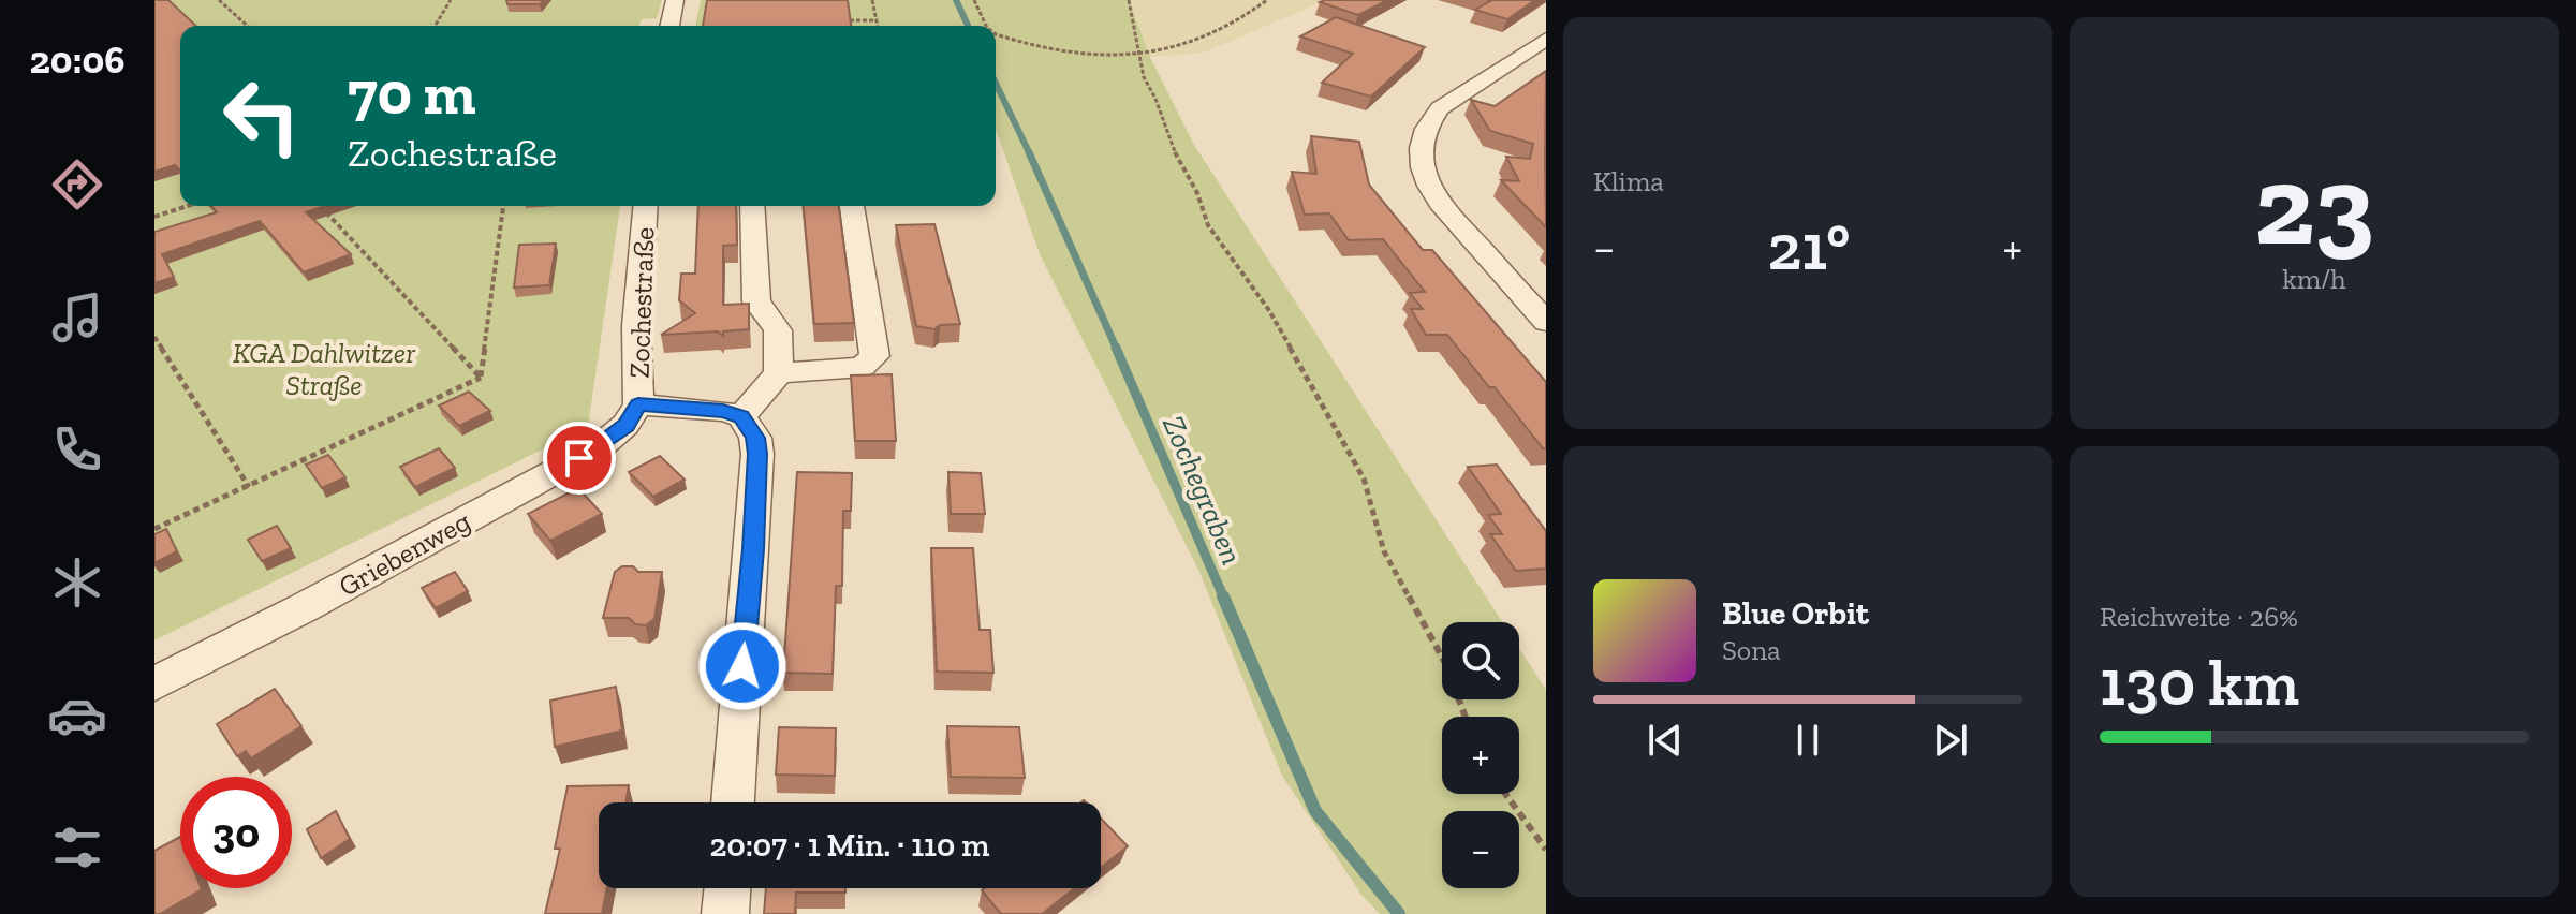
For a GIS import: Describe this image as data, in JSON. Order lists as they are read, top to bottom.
{
  "streets": {
    "street": ["Zochestraße", "Griebenweg"]
  },
  "crossings": [
    ["Zochestraße", "Griebenweg"]
  ],
  "water": ["Zochegraben"],
  "parks": ["KGA Dahlwitzer Straße"],
  "page": {
    "tabs": "20:06",
    "tile": [
      "Klima",
      ["23", "km/h"],
      ["Reichweite · 26%", "130 km"]
    ],
    "turn": ["70 m", "Zochestraße"],
    "heat": ["−", "21°", "+"],
    "song": ["Blue Orbit", "Sona"],
    "map_buttons": ["+", "−"],
    "limit": "30",
    "trip": "20:07 · 1 Min. · 110 m"
  }
}
